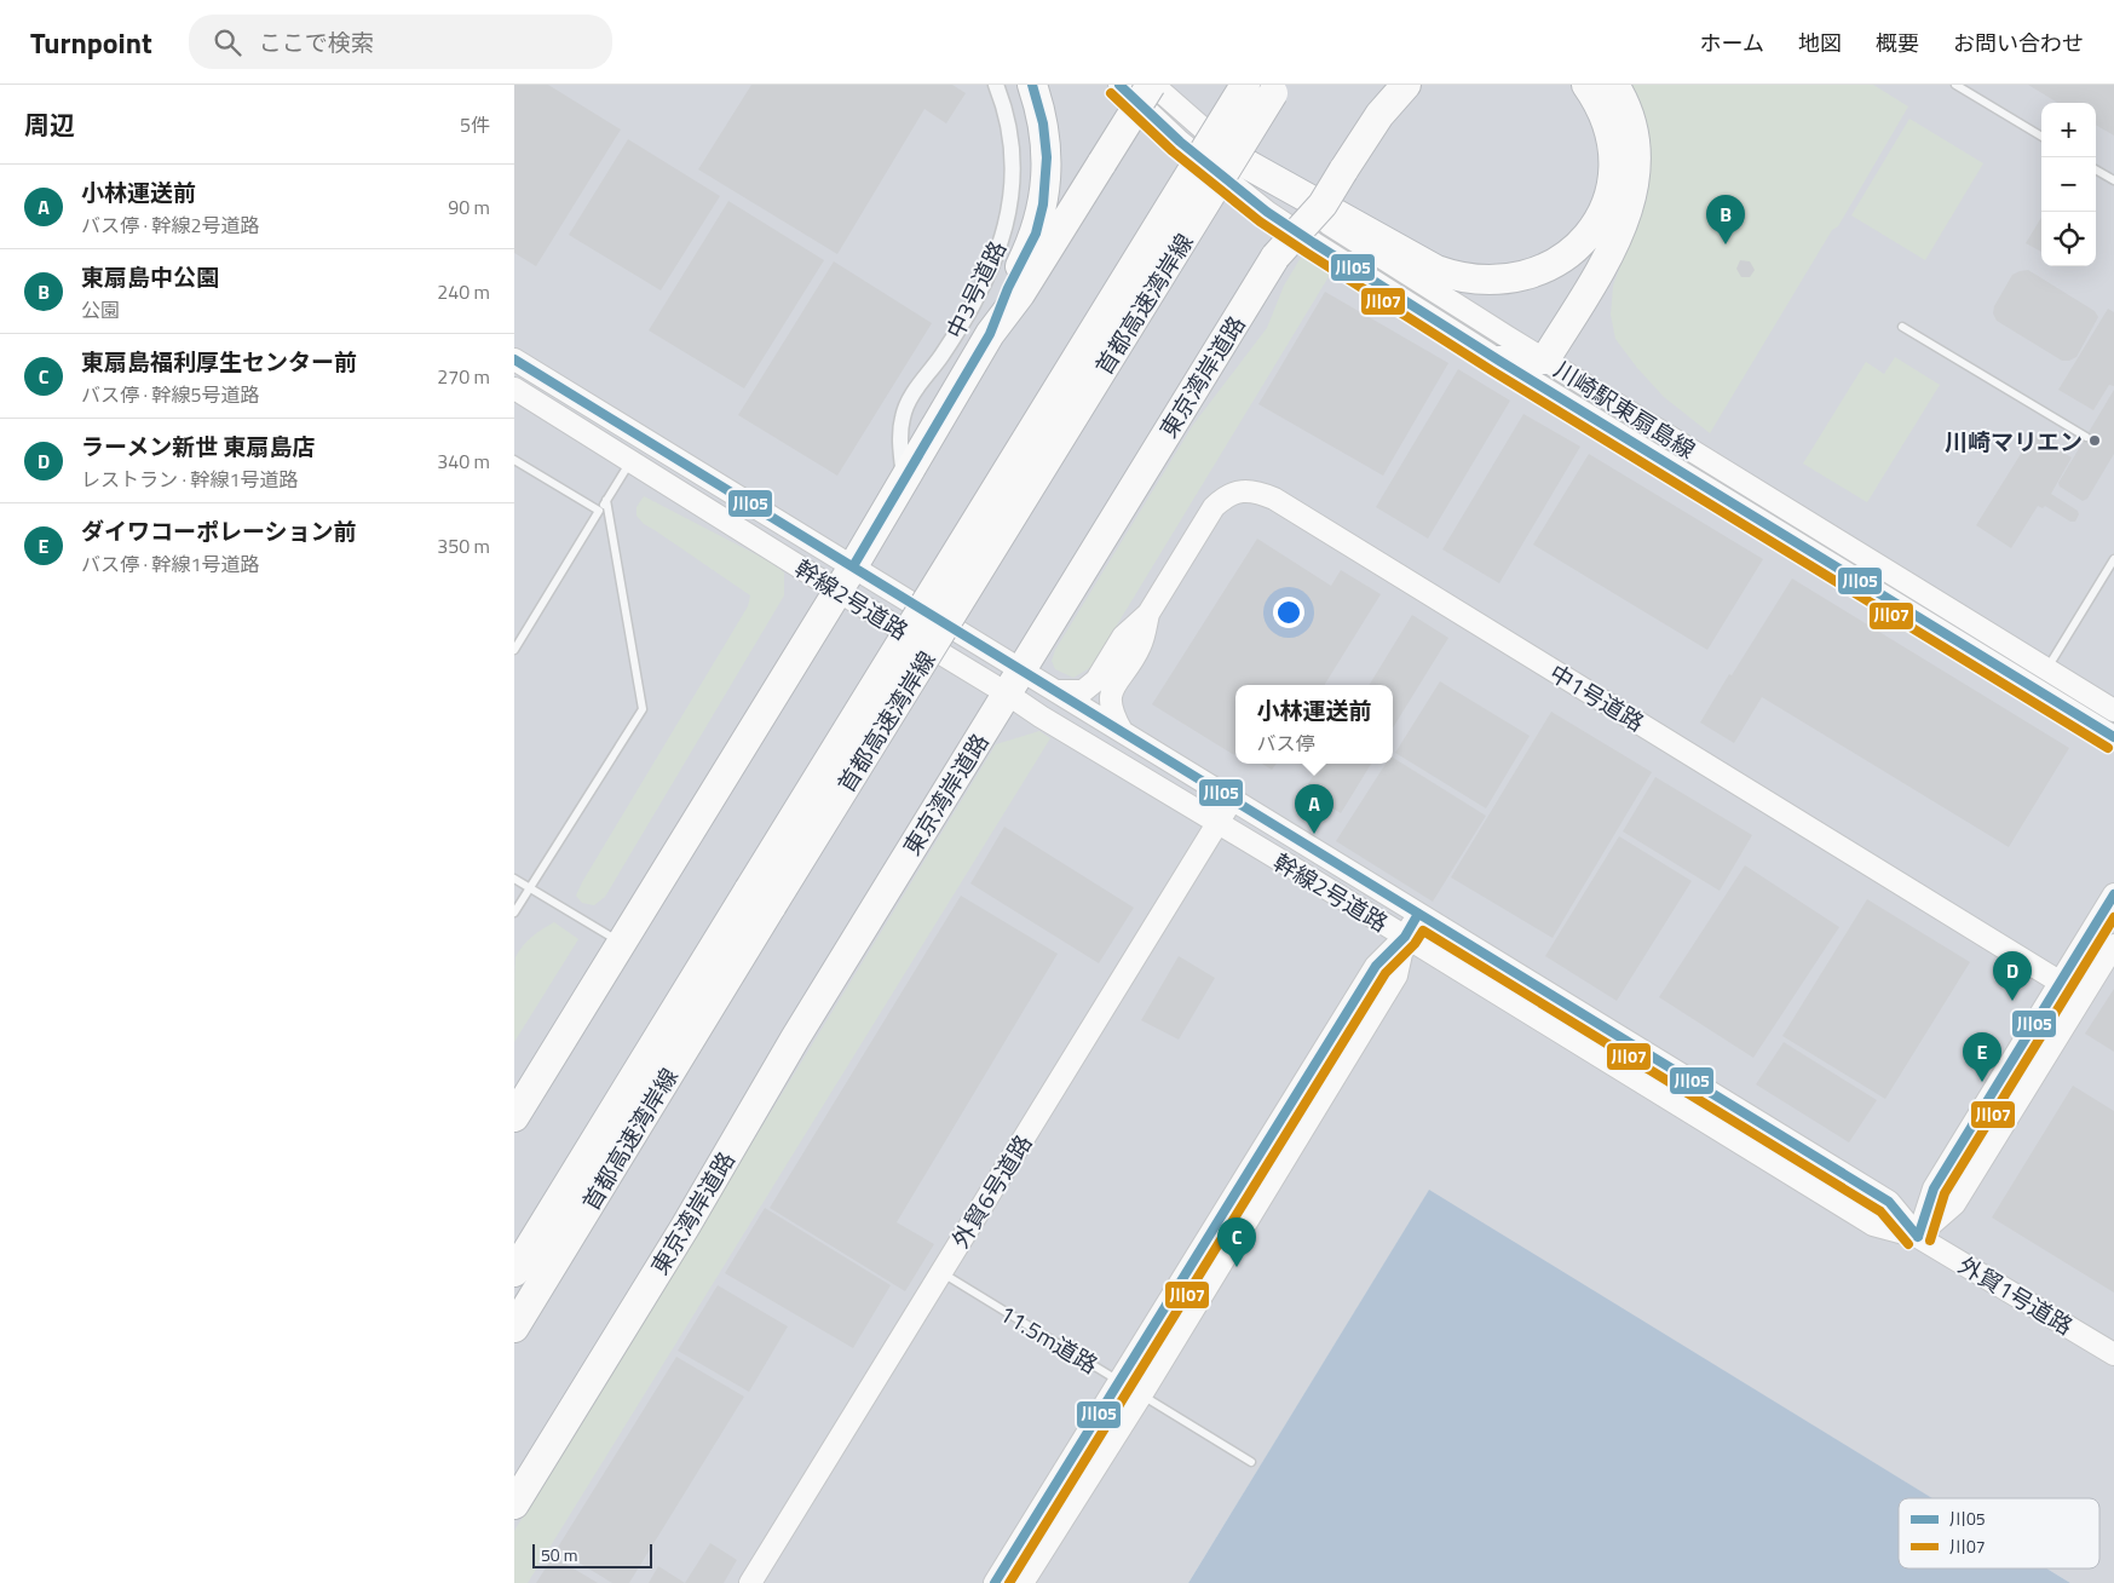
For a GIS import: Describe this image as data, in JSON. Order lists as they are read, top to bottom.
{
  "streets": {
    "highway": ["首都高速湾岸線", "東京湾岸道路"],
    "street": [
      "中3号道路",
      "川崎駅東扇島線",
      "幹線2号道路",
      "中1号道路",
      "外貿6号道路",
      "外貿1号道路"
    ],
    "lane": ["11.5m道路"]
  },
  "crossings": [
    ["東京湾岸道路", "幹線2号道路"],
    ["幹線2号道路", "中1号道路"],
    ["幹線2号道路", "外貿6号道路"],
    ["幹線2号道路", "外貿1号道路"],
    ["外貿6号道路", "11.5m道路"]
  ],
  "places": ["川崎マリエン"],
  "lines": ["transit line 川05", "transit line 川07"],
  "legend": ["川05", "川07"],
  "scale_bar": "50 m",
  "page": {
    "header": "Turnpoint",
    "search": "ここで検索",
    "nav": [
      "ホーム",
      "地図",
      "概要",
      "お問い合わせ"
    ],
    "heading": ["周辺", "5件"],
    "map_buttons": ["+", "−"],
    "list": [
      {
        "mark": "A",
        "name": "小林運送前",
        "note": "バス停 · 幹線2号道路",
        "value": "90 m"
      },
      {
        "mark": "B",
        "name": "東扇島中公園",
        "note": "公園",
        "value": "240 m"
      },
      {
        "mark": "C",
        "name": "東扇島福利厚生センター前",
        "note": "バス停 · 幹線5号道路",
        "value": "270 m"
      },
      {
        "mark": "D",
        "name": "ラーメン新世 東扇島店",
        "note": "レストラン · 幹線1号道路",
        "value": "340 m"
      },
      {
        "mark": "E",
        "name": "ダイワコーポレーション前",
        "note": "バス停 · 幹線1号道路",
        "value": "350 m"
      }
    ],
    "pins": [
      "B",
      "A",
      "D",
      "E",
      "C"
    ],
    "popup": ["小林運送前", "バス停"],
    "scale": "50 m"
  }
}
